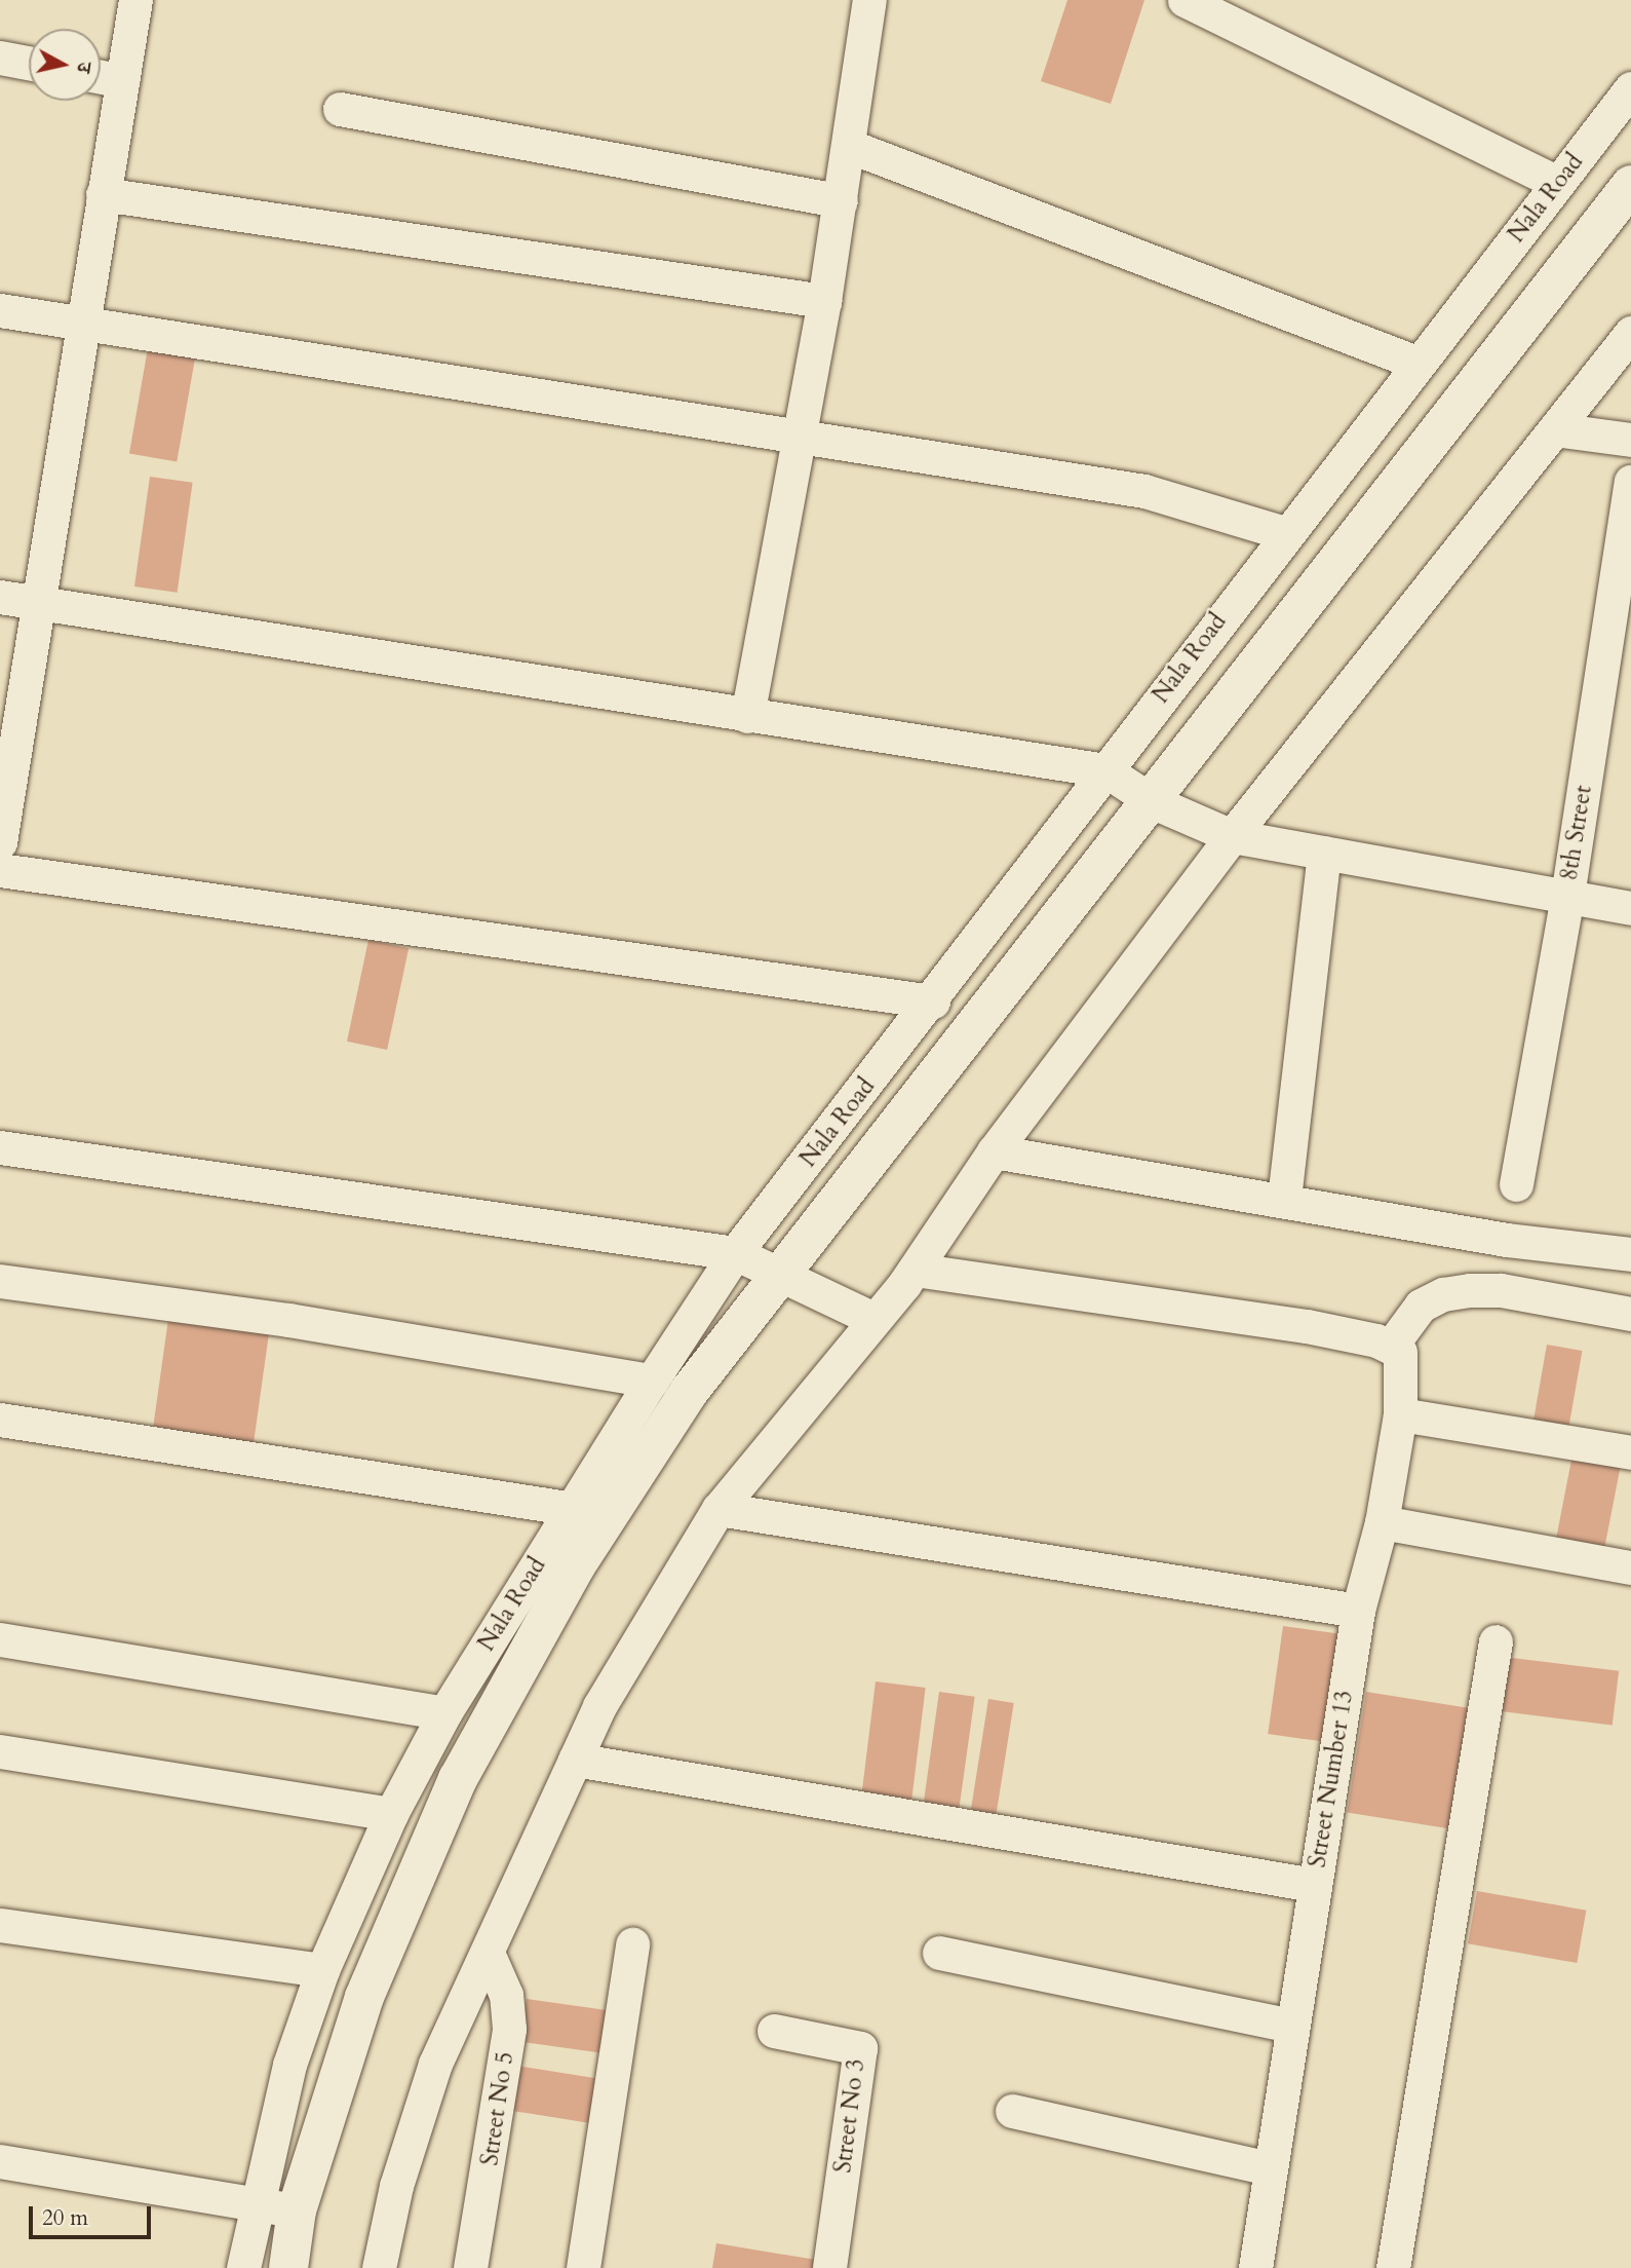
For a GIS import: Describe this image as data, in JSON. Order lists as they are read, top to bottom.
{
  "streets": {
    "street": [
      "Nala Road",
      "8th Street",
      "Street Number 13",
      "Street No 5",
      "Street No 3"
    ]
  },
  "scale_bar": "20 m",
  "north": "right"
}
